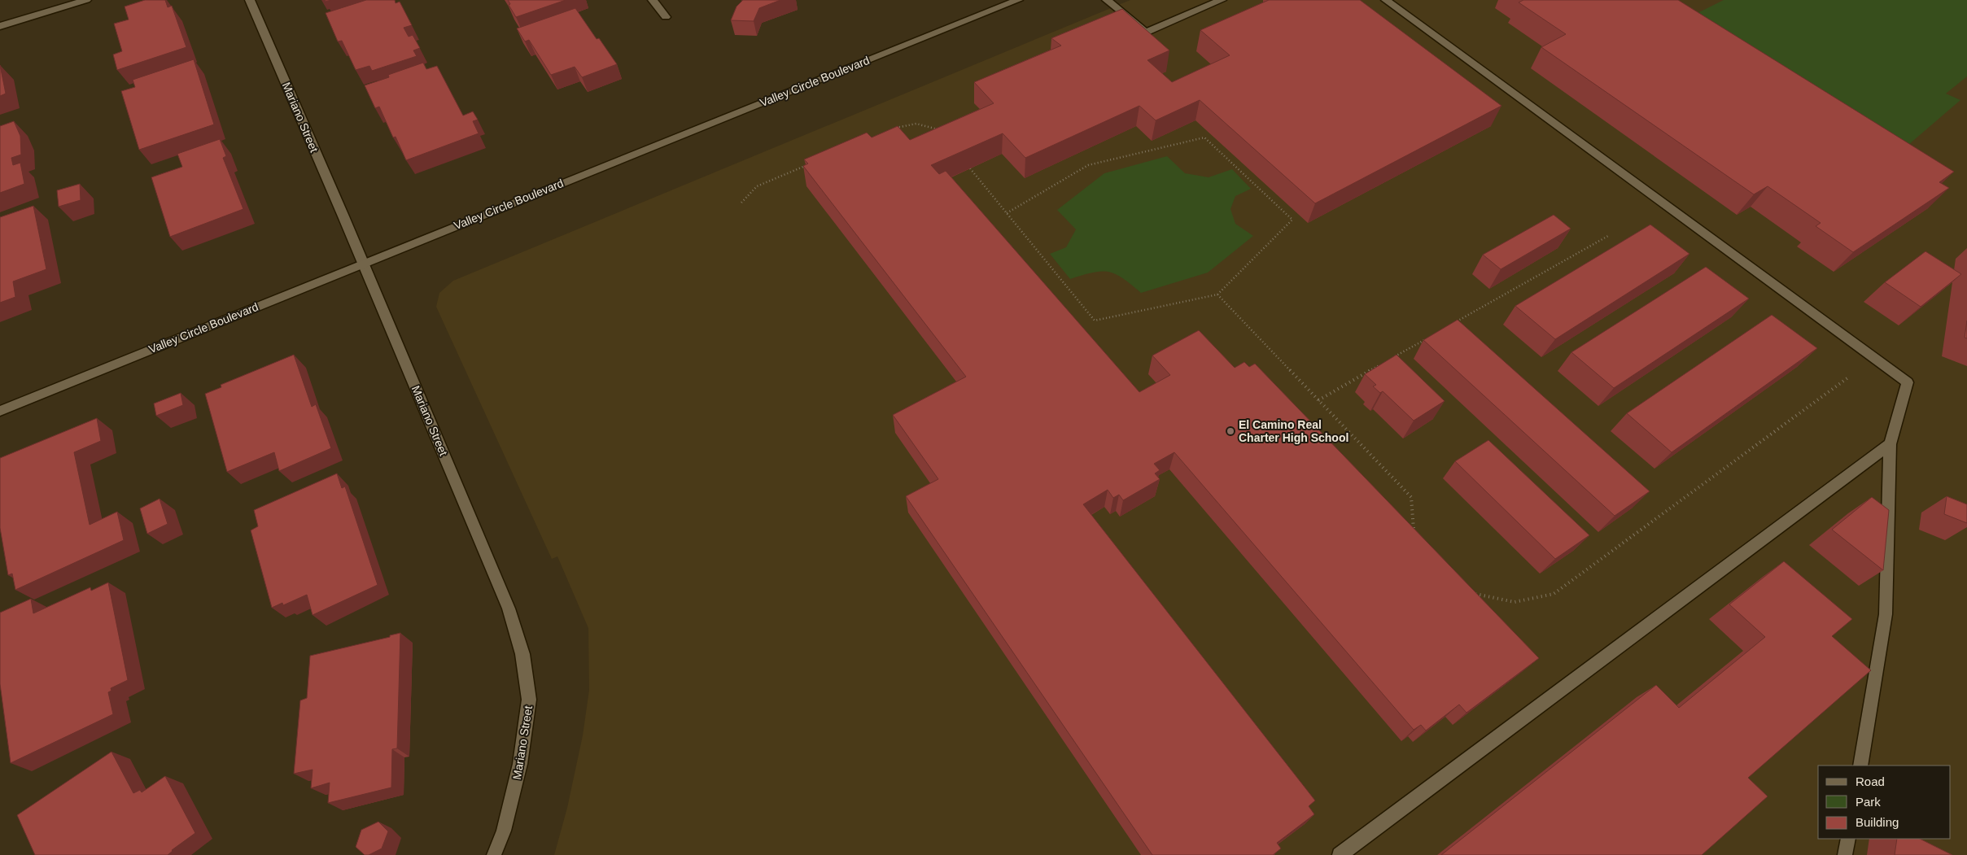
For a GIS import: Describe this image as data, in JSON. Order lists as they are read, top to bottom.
{
  "streets": {
    "street": ["Valley Circle Boulevard", "Mariano Street"]
  },
  "crossings": [
    ["Valley Circle Boulevard", "Mariano Street"]
  ],
  "places": ["El Camino Real Charter High School"],
  "legend": ["Road", "Park", "Building"]
}
